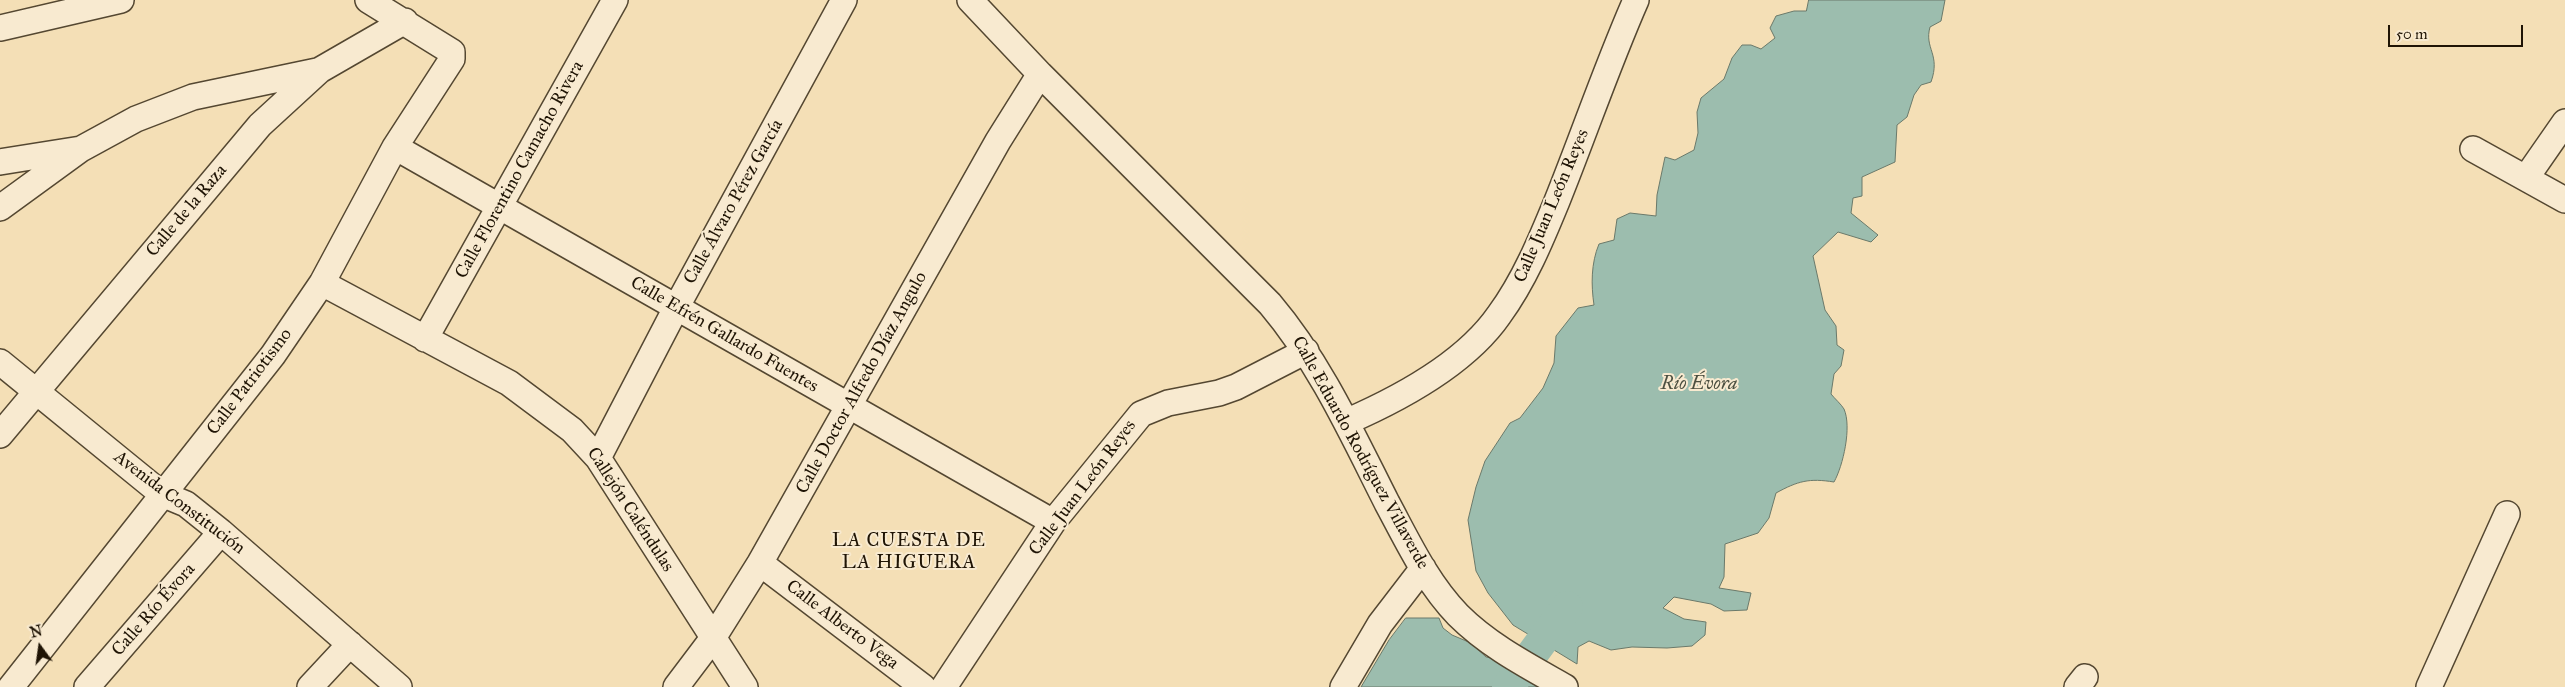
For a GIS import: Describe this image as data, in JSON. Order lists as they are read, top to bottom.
{
  "streets": {
    "street": [
      "Calle Florentino Camacho Rivera",
      "Calle Álvaro Pérez García",
      "Calle Juan León Reyes",
      "Calle de la Raza",
      "Calle Efrén Gallardo Fuentes",
      "Calle Patriotismo",
      "Calle Doctor Alfredo Díaz Angulo",
      "Calle Eduardo Rodríguez Villaverde",
      "Avenida Constitución",
      "Callejón Caléndulas",
      "Calle Río Évora",
      "Calle Alberto Vega"
    ]
  },
  "crossings": [
    ["Calle Florentino Camacho Rivera", "Calle Efrén Gallardo Fuentes"],
    ["Calle Florentino Camacho Rivera", "Callejón Caléndulas"],
    ["Calle Álvaro Pérez García", "Calle Efrén Gallardo Fuentes"],
    ["Calle Álvaro Pérez García", "Callejón Caléndulas"],
    ["Calle Juan León Reyes", "Calle Efrén Gallardo Fuentes"],
    ["Calle Juan León Reyes", "Calle Eduardo Rodríguez Villaverde"],
    ["Calle de la Raza", "Calle Patriotismo"],
    ["Calle de la Raza", "Avenida Constitución"],
    ["Calle Efrén Gallardo Fuentes", "Calle Patriotismo"],
    ["Calle Efrén Gallardo Fuentes", "Calle Doctor Alfredo Díaz Angulo"],
    ["Calle Patriotismo", "Avenida Constitución"],
    ["Calle Patriotismo", "Callejón Caléndulas"],
    ["Calle Doctor Alfredo Díaz Angulo", "Calle Eduardo Rodríguez Villaverde"],
    ["Calle Doctor Alfredo Díaz Angulo", "Callejón Caléndulas"],
    ["Calle Doctor Alfredo Díaz Angulo", "Calle Alberto Vega"],
    ["Avenida Constitución", "Calle Río Évora"]
  ],
  "districts": ["LA CUESTA DE LA HIGUERA"],
  "water": ["Río Évora"],
  "scale_bar": "50 m",
  "north": "top"
}
